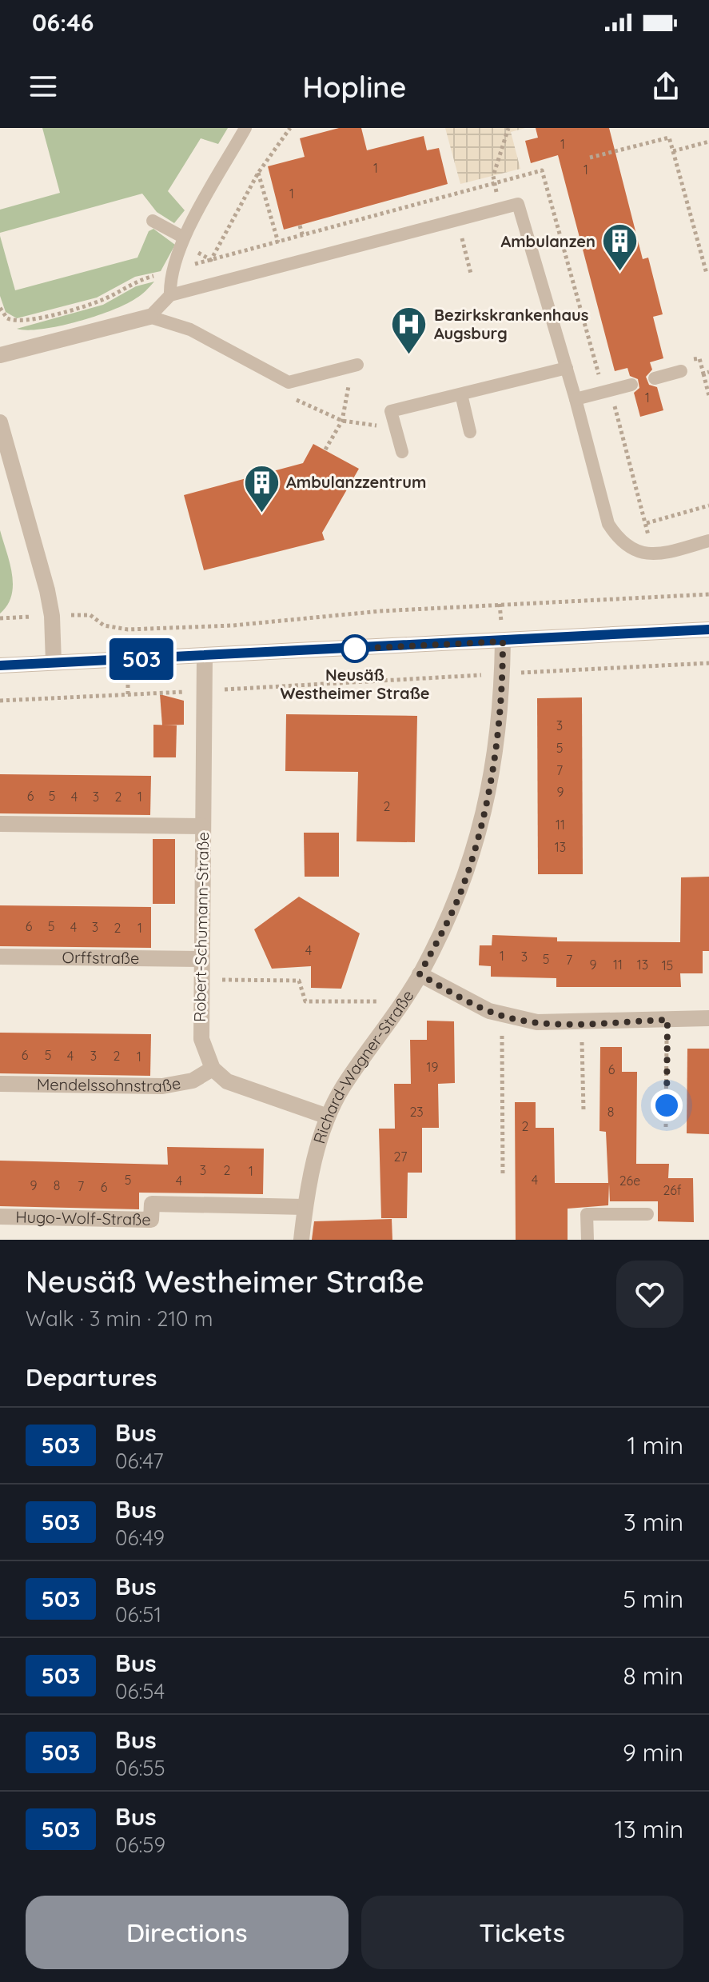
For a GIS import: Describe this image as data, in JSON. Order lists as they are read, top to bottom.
{
  "streets": {
    "street": [
      "Robert-Schumann-Straße",
      "Orffstraße",
      "Richard-Wagner-Straße",
      "Mendelssohnstraße",
      "Hugo-Wolf-Straße"
    ]
  },
  "crossings": [
    ["Robert-Schumann-Straße", "Orffstraße"],
    ["Robert-Schumann-Straße", "Mendelssohnstraße"],
    ["Richard-Wagner-Straße", "Hugo-Wolf-Straße"]
  ],
  "places": {
    "building": ["Ambulanzen", "Ambulanzzentrum"],
    "hospital": ["Bezirkskrankenhaus Augsburg"],
    "other": ["Neusäß Westheimer Straße"]
  },
  "lines": ["bus line 503"],
  "house_numbers": [
    "1",
    "1",
    "1",
    "1",
    "1",
    "3",
    "5",
    "7",
    "9",
    "6",
    "5",
    "4",
    "3",
    "2",
    "1",
    "2",
    "11",
    "13",
    "6",
    "5",
    "4",
    "3",
    "2",
    "1",
    "4",
    "1",
    "3",
    "5",
    "7",
    "9",
    "11",
    "13",
    "15",
    "6",
    "5",
    "4",
    "3",
    "2",
    "1",
    "19",
    "6",
    "23",
    "8",
    "2",
    "27",
    "3",
    "2",
    "1",
    "5",
    "4",
    "4",
    "26e",
    "9",
    "8",
    "7",
    "6",
    "26f"
  ],
  "page": {
    "status": "06:46",
    "header": "Hopline",
    "on_map": "503",
    "heading": [
      ["Neusäß Westheimer Straße", "Walk · 3 min · 210 m"],
      "Departures"
    ],
    "list": [
      {
        "mark": "503",
        "name": "Bus",
        "note": "06:47",
        "value": "1 min"
      },
      {
        "mark": "503",
        "name": "Bus",
        "note": "06:49",
        "value": "3 min"
      },
      {
        "mark": "503",
        "name": "Bus",
        "note": "06:51",
        "value": "5 min"
      },
      {
        "mark": "503",
        "name": "Bus",
        "note": "06:54",
        "value": "8 min"
      },
      {
        "mark": "503",
        "name": "Bus",
        "note": "06:55",
        "value": "9 min"
      },
      {
        "mark": "503",
        "name": "Bus",
        "note": "06:59",
        "value": "13 min"
      }
    ],
    "buttons": ["Directions", "Tickets"]
  }
}
